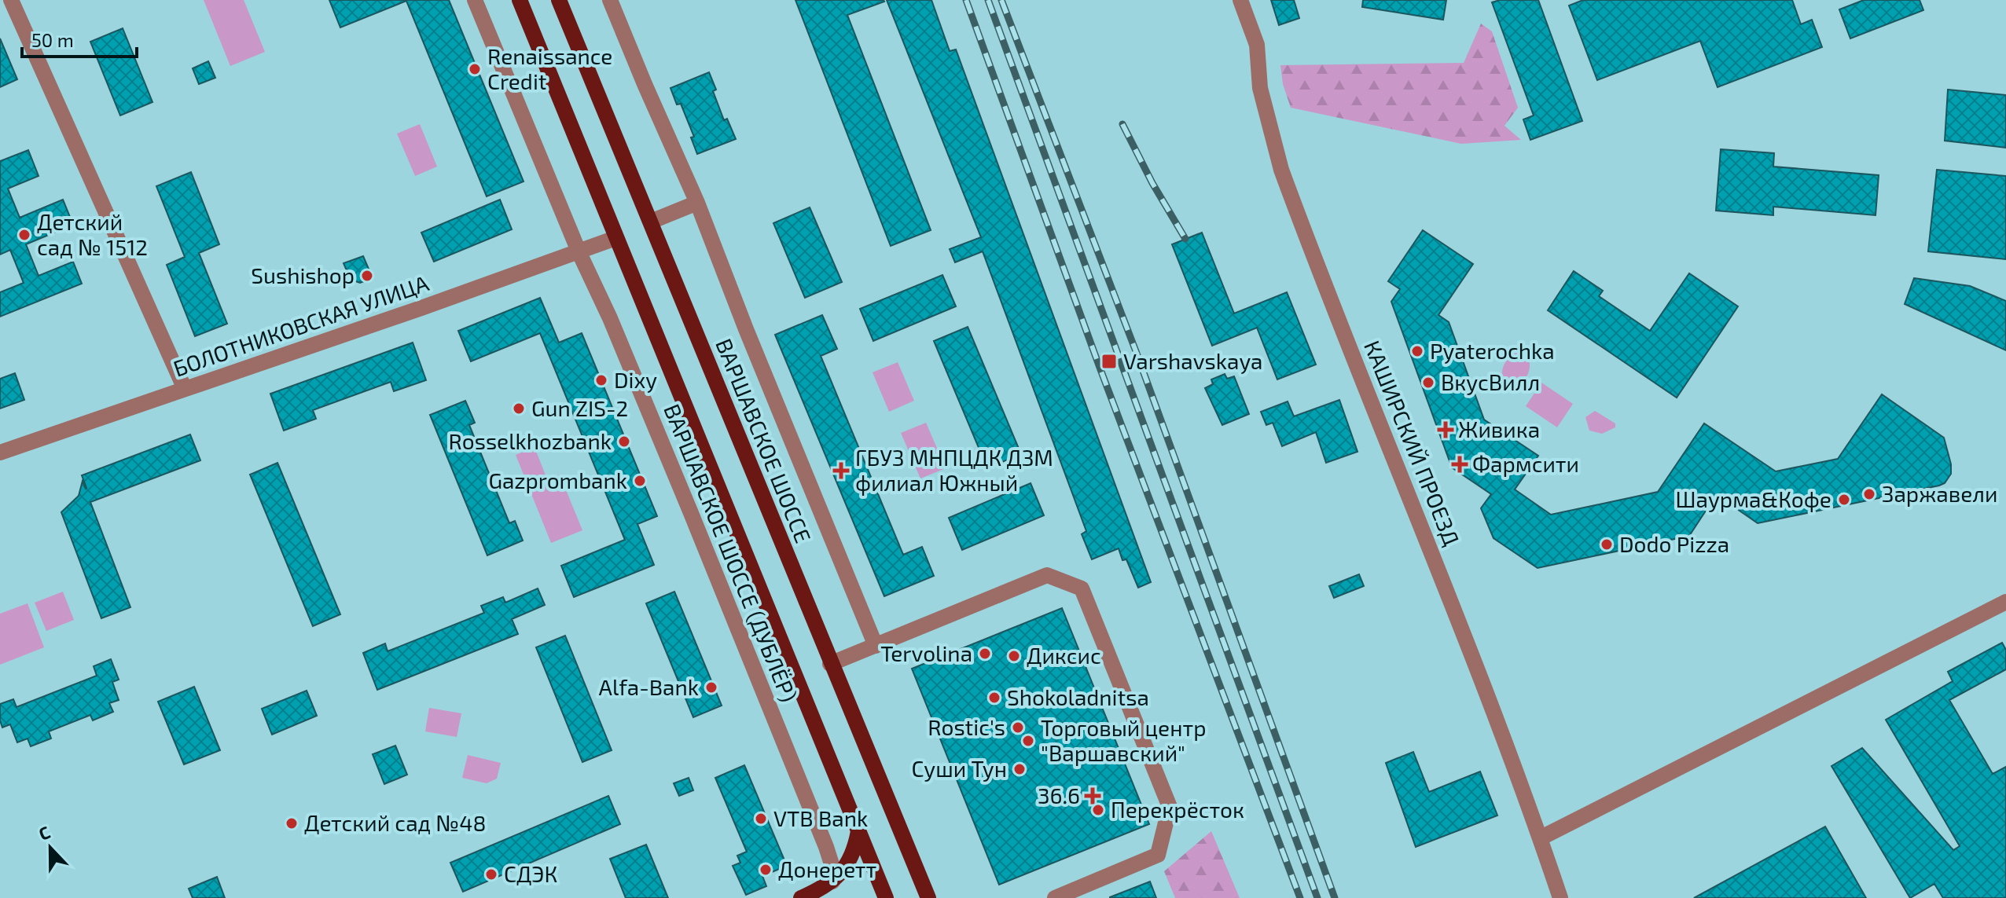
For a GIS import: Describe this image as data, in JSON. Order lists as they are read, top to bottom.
{
  "streets": {
    "main road": ["ВАРШАВСКОЕ ШОССЕ"],
    "street": ["БОЛОТНИКОВСКАЯ УЛИЦА", "КАШИРСКИЙ ПРОЕЗД", "ВАРШАВСКОЕ ШОССЕ (ДУБЛЁР)"]
  },
  "crossings": [
    ["БОЛОТНИКОВСКАЯ УЛИЦА", "ВАРШАВСКОЕ ШОССЕ (ДУБЛЁР)"]
  ],
  "places": {
    "other": [
      "Renaissance Credit",
      "Детский сад № 1512",
      "Sushishop",
      "Pyaterochka",
      "Dixy",
      "ВкусВилл",
      "Gun ZIS-2",
      "Rosselkhozbank",
      "Gazprombank",
      "Заржавели",
      "Шаурма&Кофе",
      "Dodo Pizza",
      "Tervolina",
      "Диксис",
      "Alfa-Bank",
      "Shokoladnitsa",
      "Rostic's",
      "Торговый центр \"Варшавский\"",
      "Суши Тун",
      "Перекрёсток",
      "VTB Bank",
      "Детский сад №48",
      "Донеретт",
      "СДЭК"
    ],
    "transit": ["Varshavskaya"],
    "health": [
      "Живика",
      "Фармсити",
      "ГБУЗ МНПЦДК ДЗМ филиал Южный",
      "36.6"
    ]
  },
  "scale_bar": "50 m",
  "north": "top"
}
